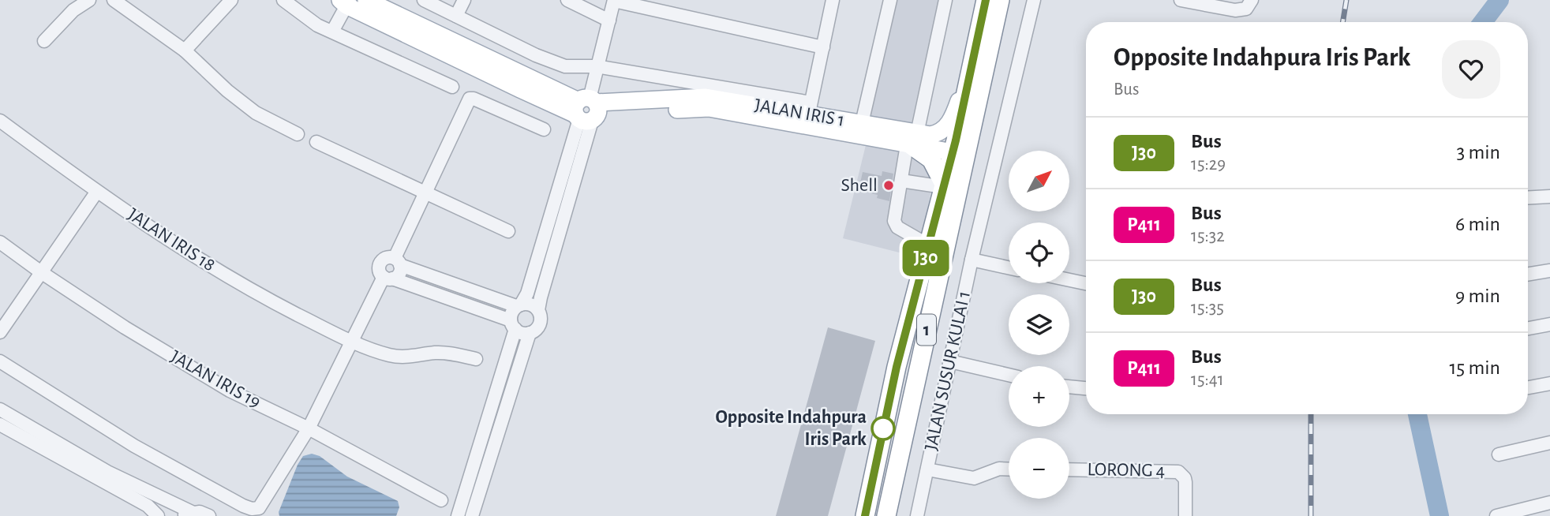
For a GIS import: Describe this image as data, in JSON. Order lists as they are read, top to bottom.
{
  "streets": {
    "highway": ["1"],
    "main road": ["JALAN IRIS 1"],
    "street": [
      "JALAN IRIS 18",
      "JALAN SUSUR KULAI 1",
      "JALAN IRIS 19",
      "LORONG 4"
    ]
  },
  "crossings": [
    ["JALAN IRIS 1", "1"]
  ],
  "places": ["Shell", "Opposite Indahpura Iris Park"],
  "lines": ["bus line J30"],
  "north": "top right",
  "page": {
    "on_map": "J30",
    "heading": ["Opposite Indahpura Iris Park", "Bus"],
    "list": [
      {
        "mark": "J30",
        "name": "Bus",
        "note": "15:29",
        "value": "3 min"
      },
      {
        "mark": "P411",
        "name": "Bus",
        "note": "15:32",
        "value": "6 min"
      },
      {
        "mark": "J30",
        "name": "Bus",
        "note": "15:35",
        "value": "9 min"
      },
      {
        "mark": "P411",
        "name": "Bus",
        "note": "15:41",
        "value": "15 min"
      }
    ],
    "map_buttons": ["+", "−"]
  }
}
